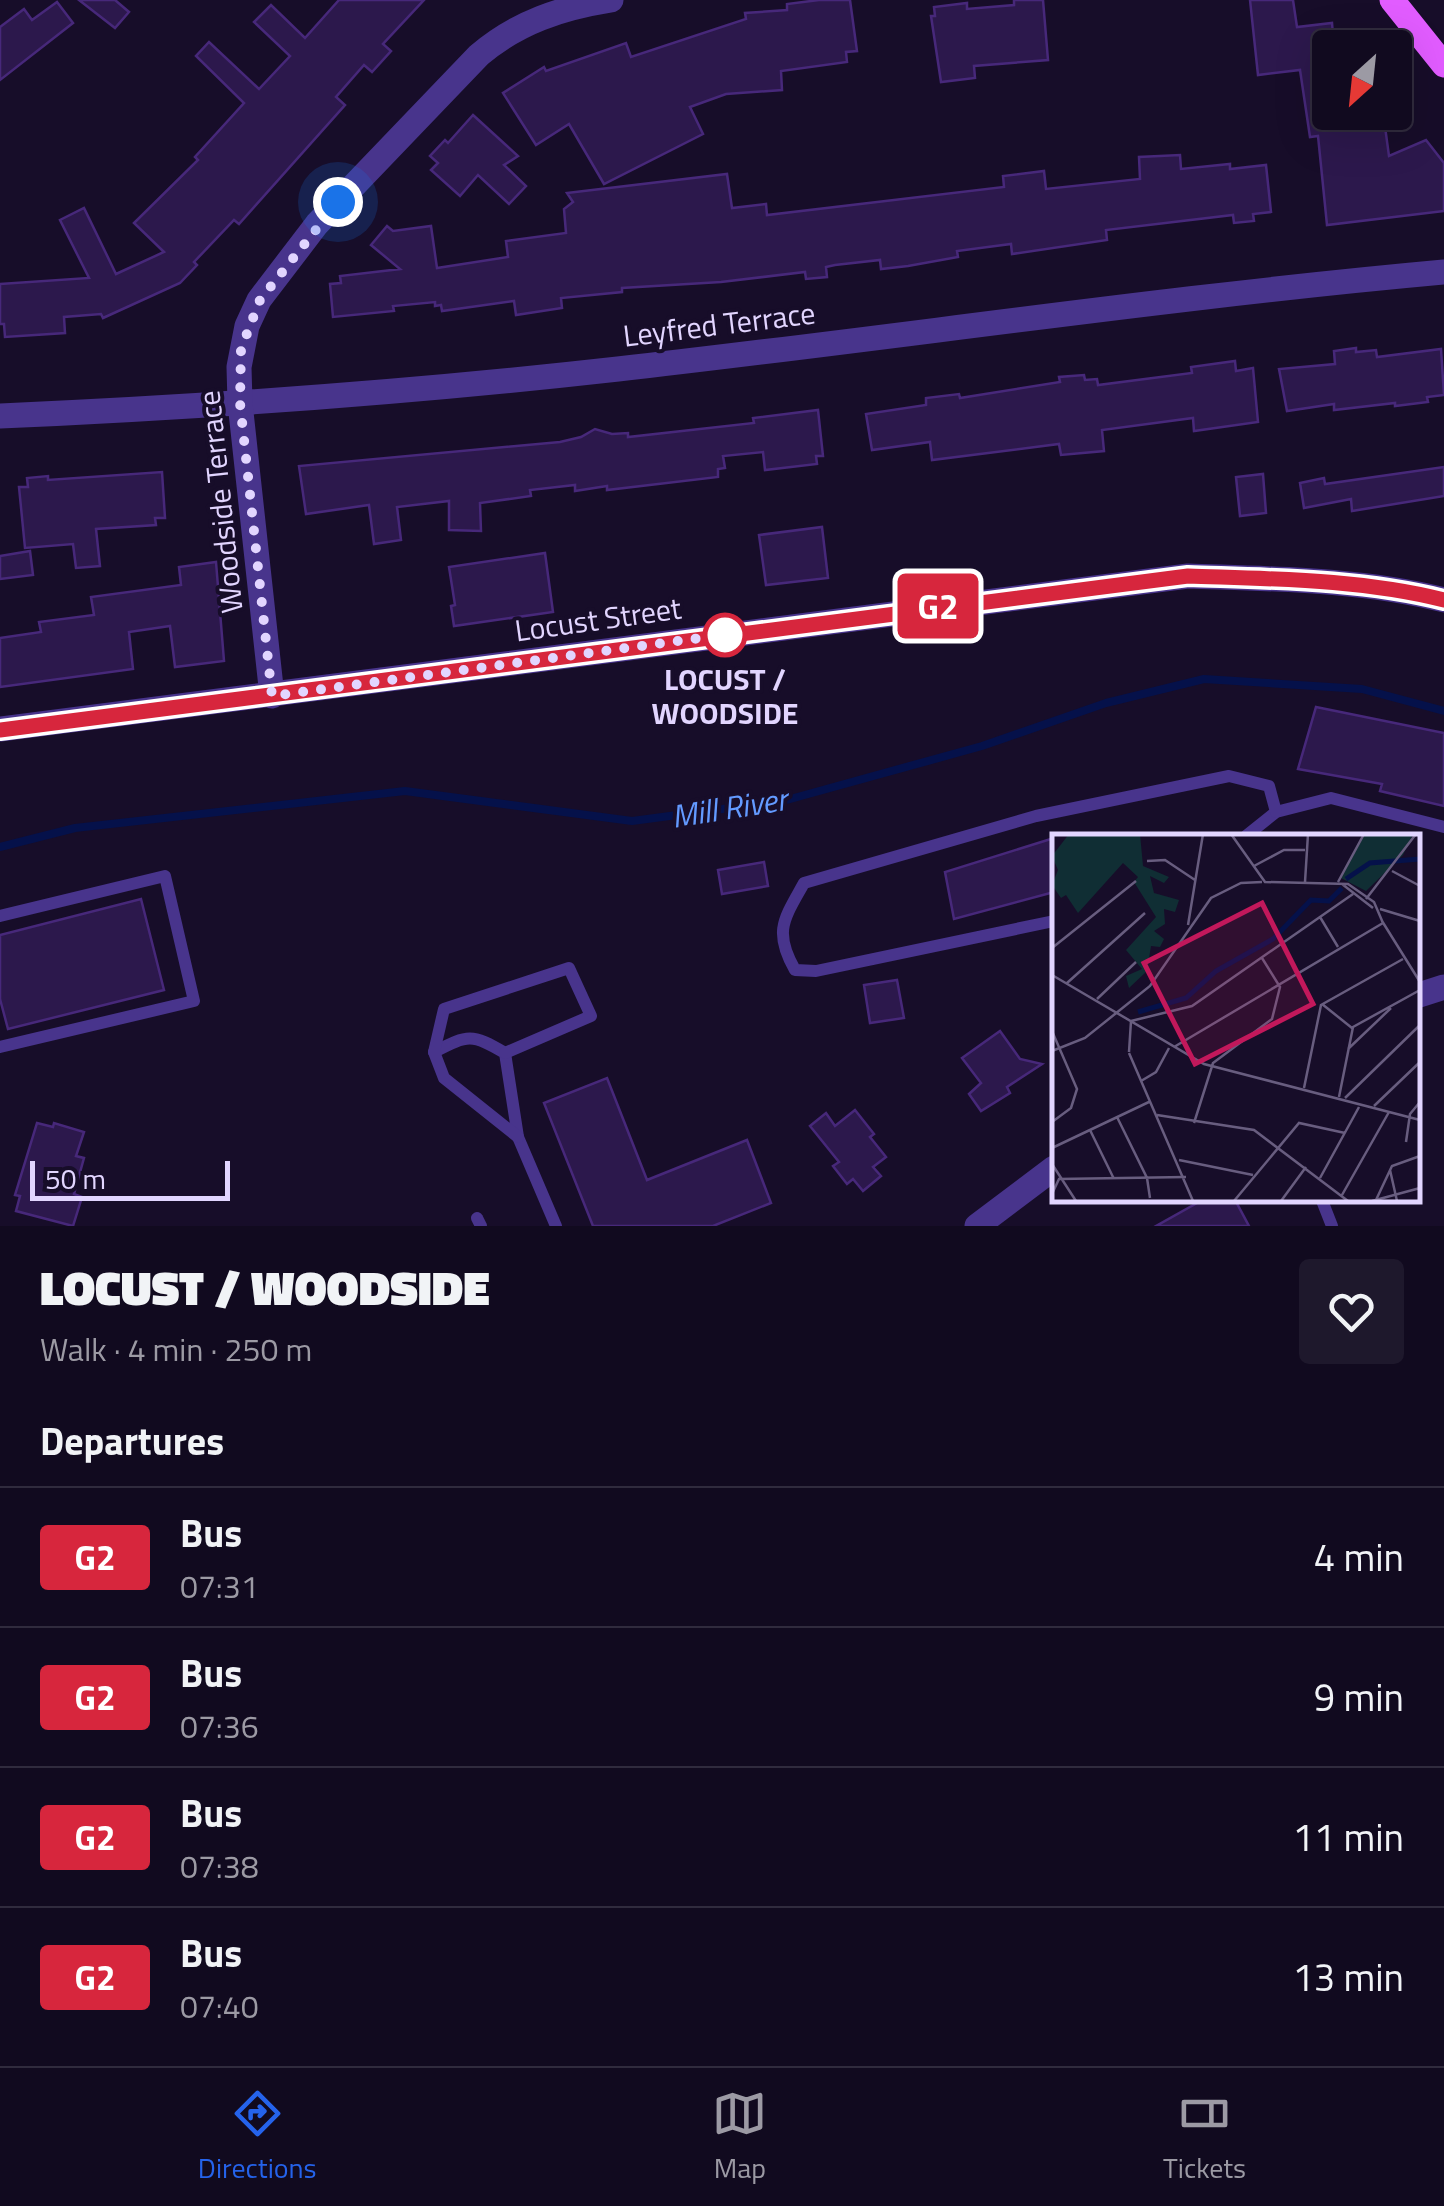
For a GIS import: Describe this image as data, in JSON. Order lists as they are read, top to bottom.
{
  "streets": {
    "street": ["Leyfred Terrace", "Woodside Terrace", "Locust Street"]
  },
  "crossings": [
    ["Leyfred Terrace", "Woodside Terrace"],
    ["Woodside Terrace", "Locust Street"]
  ],
  "water": ["Mill River"],
  "places": ["LOCUST / WOODSIDE"],
  "lines": ["bus line G2"],
  "scale_bar": "50 m",
  "north": "bottom left",
  "page": {
    "on_map": "G2",
    "scale": "50 m",
    "heading": [
      ["LOCUST / WOODSIDE", "Walk · 4 min · 250 m"],
      "Departures"
    ],
    "list": [
      {
        "mark": "G2",
        "name": "Bus",
        "note": "07:31",
        "value": "4 min"
      },
      {
        "mark": "G2",
        "name": "Bus",
        "note": "07:36",
        "value": "9 min"
      },
      {
        "mark": "G2",
        "name": "Bus",
        "note": "07:38",
        "value": "11 min"
      },
      {
        "mark": "G2",
        "name": "Bus",
        "note": "07:40",
        "value": "13 min"
      }
    ],
    "tabs": ["Directions", "Map", "Tickets"]
  }
}
